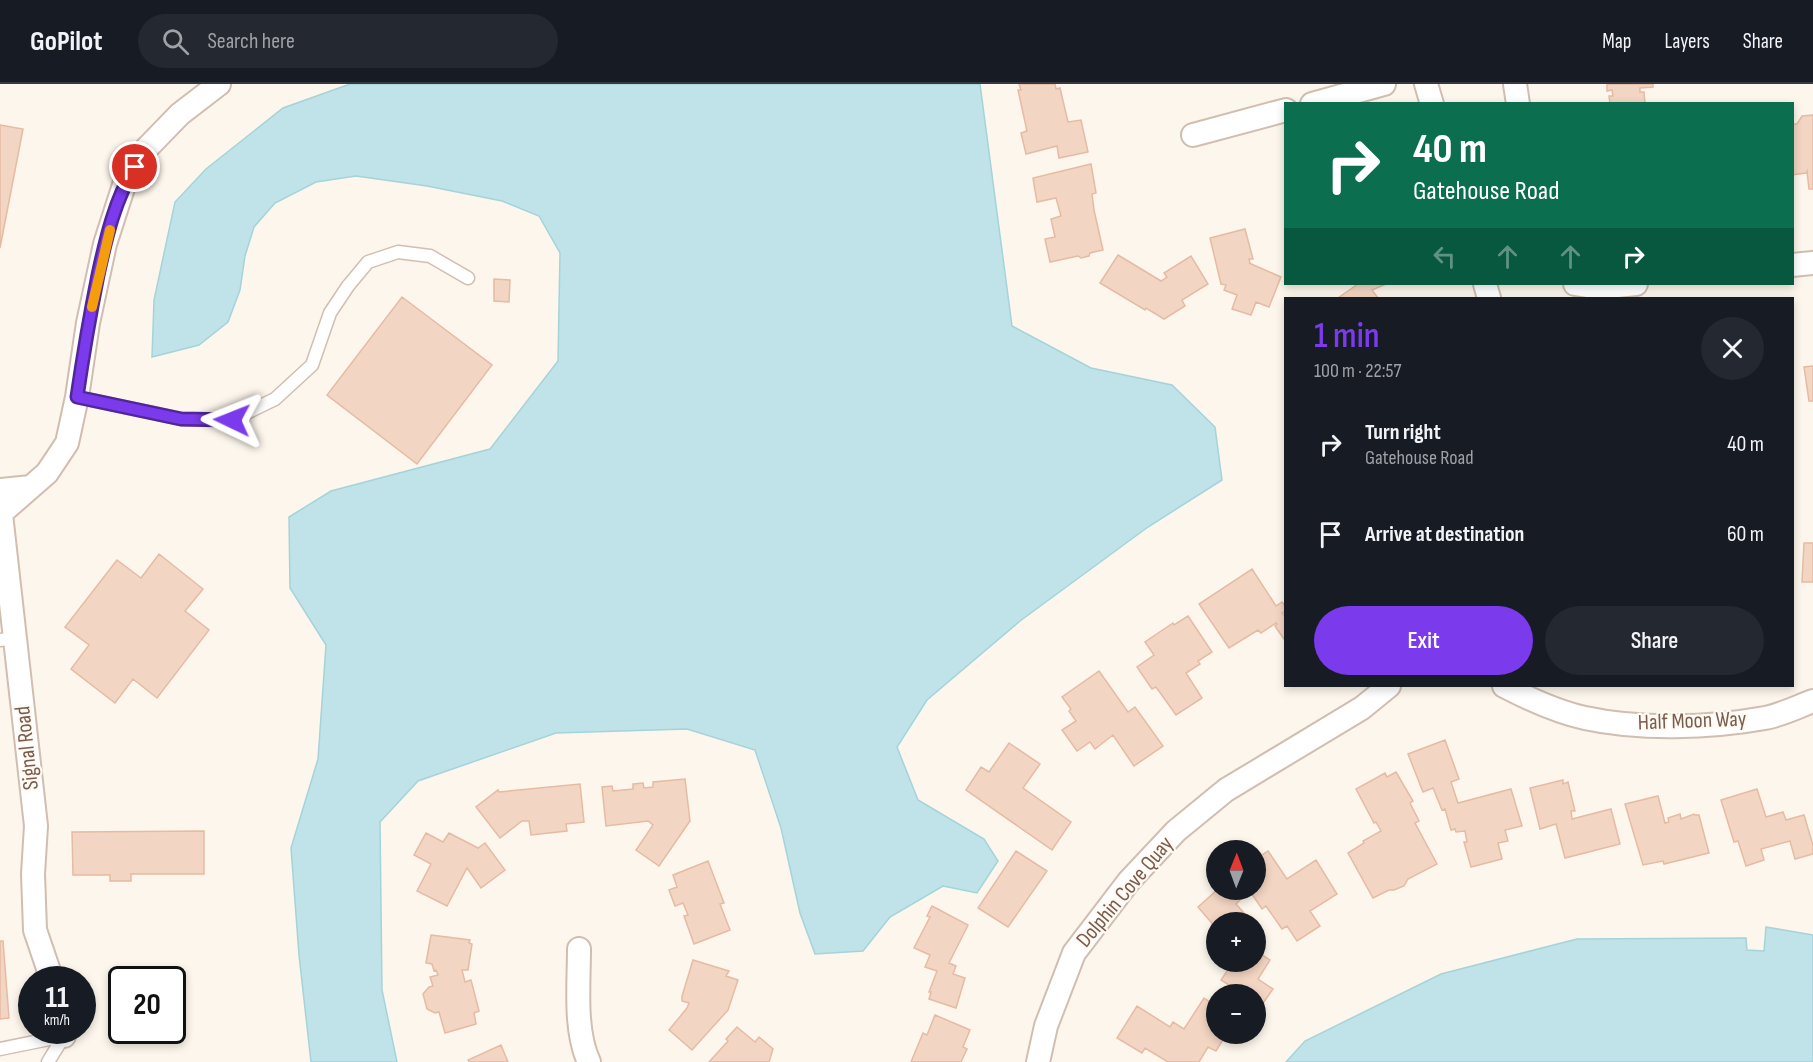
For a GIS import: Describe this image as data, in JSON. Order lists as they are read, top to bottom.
{
  "streets": {
    "street": ["Half Moon Way", "Signal Road", "Dolphin Cove Quay"]
  },
  "north": "top",
  "page": {
    "header": "GoPilot",
    "search": "Search here",
    "nav": ["Map", "Layers", "Share"],
    "turn": ["40 m", "Gatehouse Road"],
    "heading": ["1 min", "100 m · 22:57"],
    "list": [
      {
        "name": "Turn right",
        "note": "Gatehouse Road",
        "value": "40 m"
      },
      {
        "name": "Arrive at destination",
        "value": "60 m"
      }
    ],
    "buttons": ["Exit", "Share"],
    "map_buttons": ["+", "−"],
    "speed": "11 km/h",
    "limit": "20"
  }
}
